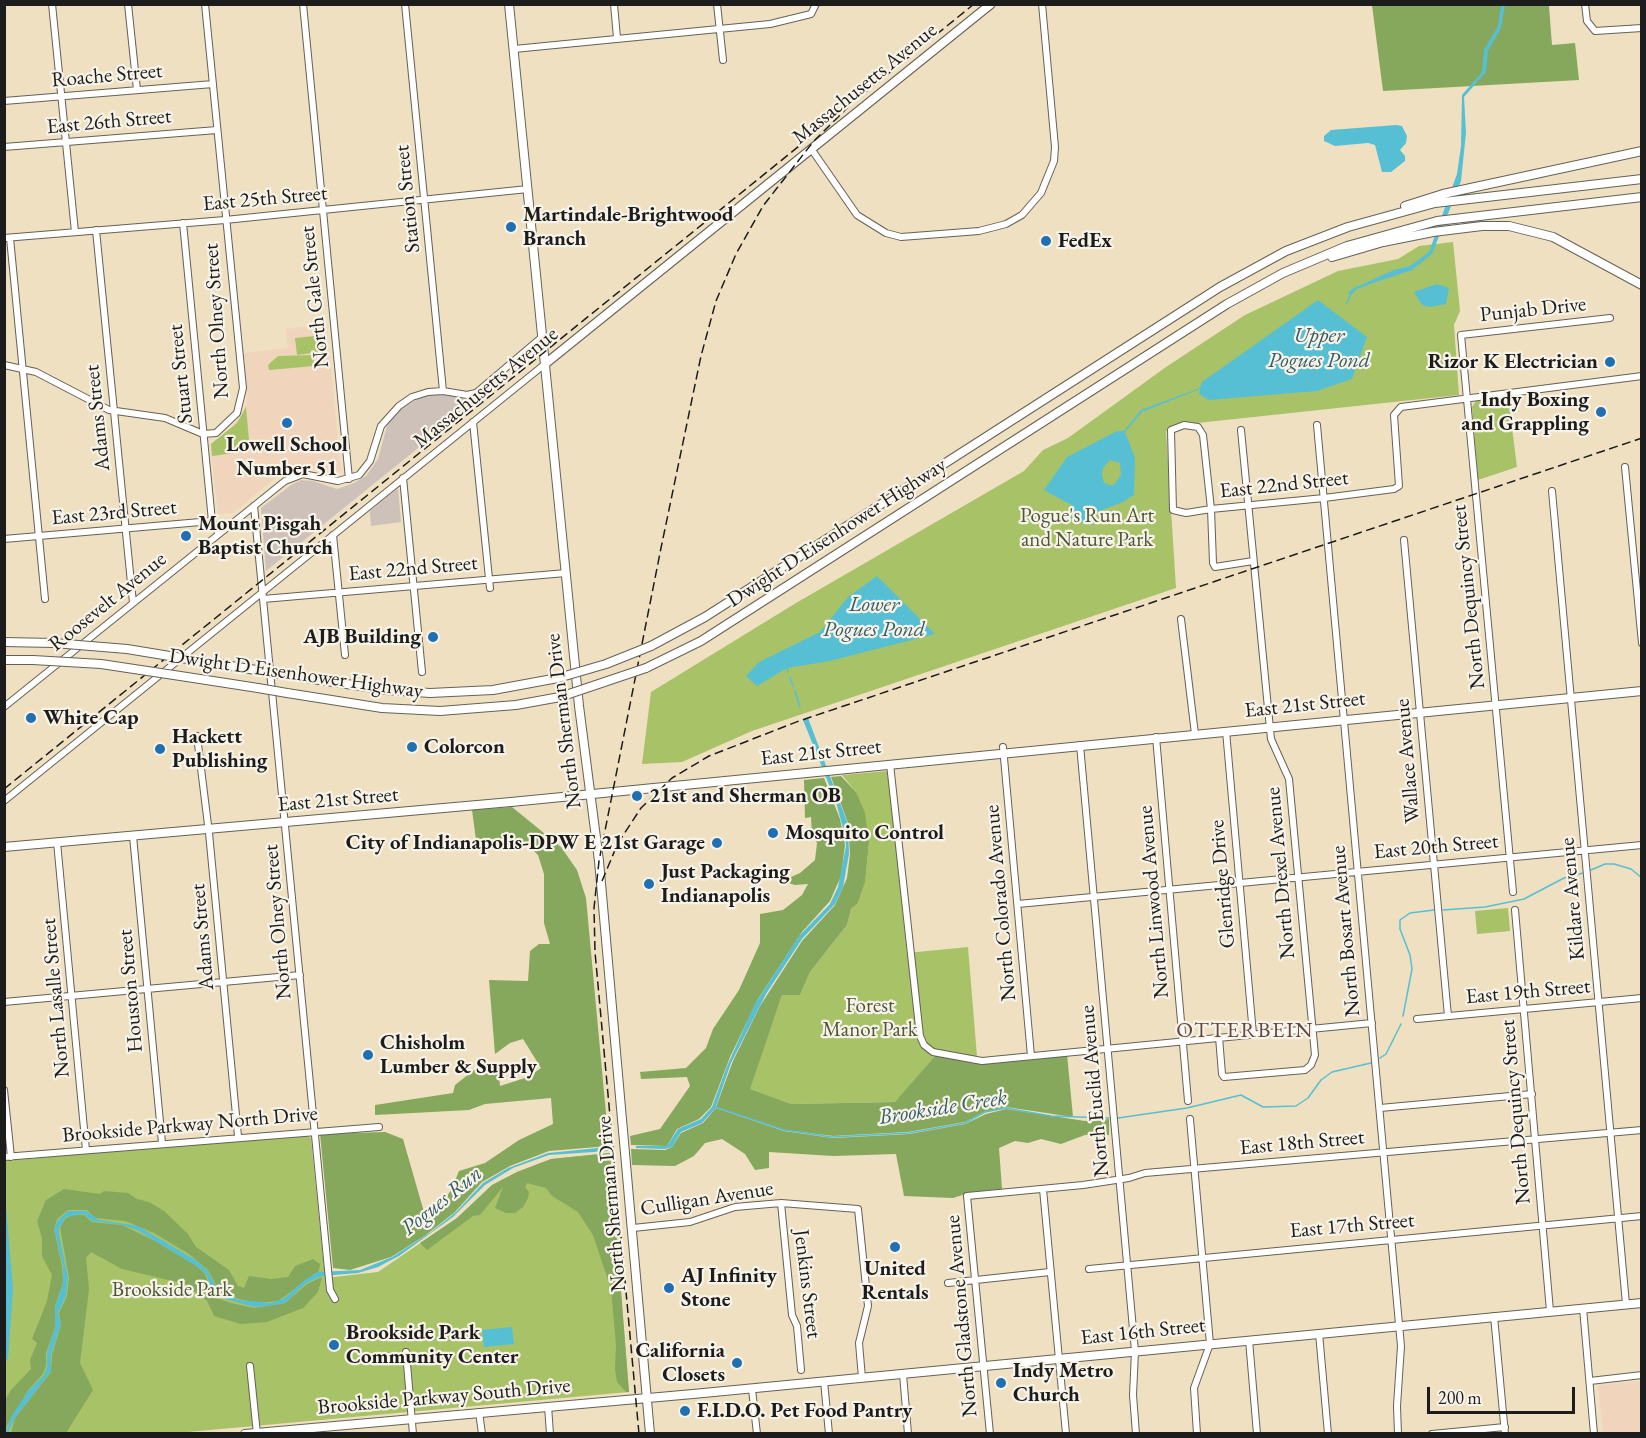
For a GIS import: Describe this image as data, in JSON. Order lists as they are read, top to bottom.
{
  "streets": {
    "highway": ["Dwight D Eisenhower Highway"],
    "main road": [
      "Massachusetts Avenue",
      "East 21st Street",
      "North Sherman Drive",
      "East 16th Street",
      "Brookside Parkway South Drive"
    ],
    "street": [
      "Roache Street",
      "East 26th Street",
      "East 25th Street",
      "Station Street",
      "North Gale Street",
      "Punjab Drive",
      "North Olney Street",
      "Stuart Street",
      "Adams Street",
      "East 22nd Street",
      "East 23rd Street",
      "North Dequincy Street",
      "Roosevelt Avenue",
      "Wallace Avenue",
      "East 20th Street",
      "North Drexel Avenue",
      "Glenridge Drive",
      "Kildare Avenue",
      "North Linwood Avenue",
      "North Colorado Avenue",
      "North Bosart Avenue",
      "Houston Street",
      "East 19th Street",
      "North Lasalle Street",
      "North Euclid Avenue",
      "Brookside Parkway North Drive",
      "East 18th Street",
      "Culligan Avenue",
      "East 17th Street",
      "Jenkins Street",
      "North Gladstone Avenue"
    ]
  },
  "crossings": [
    ["Roache Street", "North Olney Street"],
    ["Massachusetts Avenue", "North Olney Street"],
    ["Massachusetts Avenue", "East 22nd Street"],
    ["Massachusetts Avenue", "North Sherman Drive"],
    ["East 26th Street", "North Olney Street"],
    ["East 25th Street", "Station Street"],
    ["East 25th Street", "North Gale Street"],
    ["East 25th Street", "North Olney Street"],
    ["East 25th Street", "Stuart Street"],
    ["East 25th Street", "Adams Street"],
    ["East 25th Street", "North Sherman Drive"],
    ["North Gale Street", "Roosevelt Avenue"],
    ["Punjab Drive", "North Dequincy Street"],
    ["North Olney Street", "Stuart Street"],
    ["North Olney Street", "East 22nd Street"],
    ["North Olney Street", "Roosevelt Avenue"],
    ["North Olney Street", "East 21st Street"],
    ["North Olney Street", "Brookside Parkway North Drive"],
    ["Stuart Street", "East 23rd Street"],
    ["Adams Street", "East 23rd Street"],
    ["Adams Street", "Roosevelt Avenue"],
    ["Adams Street", "East 21st Street"],
    ["Adams Street", "Brookside Parkway North Drive"],
    ["East 22nd Street", "North Dequincy Street"],
    ["East 22nd Street", "North Sherman Drive"],
    ["East 22nd Street", "North Drexel Avenue"],
    ["East 22nd Street", "North Bosart Avenue"],
    ["North Dequincy Street", "East 21st Street"],
    ["North Dequincy Street", "East 20th Street"],
    ["North Dequincy Street", "East 19th Street"],
    ["North Dequincy Street", "East 18th Street"],
    ["North Dequincy Street", "East 17th Street"],
    ["North Dequincy Street", "East 16th Street"],
    ["East 21st Street", "North Sherman Drive"],
    ["East 21st Street", "Wallace Avenue"],
    ["East 21st Street", "North Drexel Avenue"],
    ["East 21st Street", "Glenridge Drive"],
    ["East 21st Street", "Kildare Avenue"],
    ["East 21st Street", "North Linwood Avenue"],
    ["East 21st Street", "North Colorado Avenue"],
    ["East 21st Street", "North Bosart Avenue"],
    ["East 21st Street", "Houston Street"],
    ["East 21st Street", "North Lasalle Street"],
    ["East 21st Street", "North Euclid Avenue"],
    ["North Sherman Drive", "Culligan Avenue"],
    ["North Sherman Drive", "East 16th Street"],
    ["North Sherman Drive", "Brookside Parkway South Drive"],
    ["Wallace Avenue", "East 20th Street"],
    ["Wallace Avenue", "East 19th Street"],
    ["East 20th Street", "North Drexel Avenue"],
    ["East 20th Street", "Glenridge Drive"],
    ["East 20th Street", "Kildare Avenue"],
    ["East 20th Street", "North Linwood Avenue"],
    ["East 20th Street", "North Colorado Avenue"],
    ["East 20th Street", "North Bosart Avenue"],
    ["East 20th Street", "North Euclid Avenue"],
    ["Kildare Avenue", "East 19th Street"],
    ["Kildare Avenue", "East 18th Street"],
    ["Kildare Avenue", "East 17th Street"],
    ["Kildare Avenue", "East 16th Street"],
    ["North Bosart Avenue", "East 18th Street"],
    ["North Bosart Avenue", "East 17th Street"],
    ["North Bosart Avenue", "East 16th Street"],
    ["Houston Street", "Brookside Parkway North Drive"],
    ["North Lasalle Street", "Brookside Parkway North Drive"],
    ["North Euclid Avenue", "East 18th Street"],
    ["North Euclid Avenue", "East 17th Street"],
    ["North Euclid Avenue", "East 16th Street"],
    ["East 18th Street", "North Gladstone Avenue"],
    ["Culligan Avenue", "Jenkins Street"],
    ["Culligan Avenue", "East 16th Street"],
    ["North Gladstone Avenue", "East 16th Street"],
    ["East 16th Street", "Brookside Parkway South Drive"]
  ],
  "districts": ["OTTERBEIN"],
  "water": [
    "Upper Pogues Pond",
    "Lower Pogues Pond",
    "Brookside Creek",
    "Pogues Run"
  ],
  "parks": ["Pogue's Run Art and Nature Park", "Forest Manor Park", "Brookside Park"],
  "places": [
    "Martindale-Brightwood Branch",
    "FedEx",
    "Rizor K Electrician",
    "Indy Boxing and Grappling",
    "Lowell School Number 51",
    "Mount Pisgah Baptist Church",
    "AJB Building",
    "White Cap",
    "Colorcon",
    "Hackett Publishing",
    "21st and Sherman OB",
    "Mosquito Control",
    "City of Indianapolis-DPW E 21st Garage",
    "Just Packaging Indianapolis",
    "Chisholm Lumber & Supply",
    "United Rentals",
    "AJ Infinity Stone",
    "Brookside Park Community Center",
    "California Closets",
    "Indy Metro Church",
    "F.I.D.O. Pet Food Pantry"
  ],
  "scale_bar": "200 m"
}
